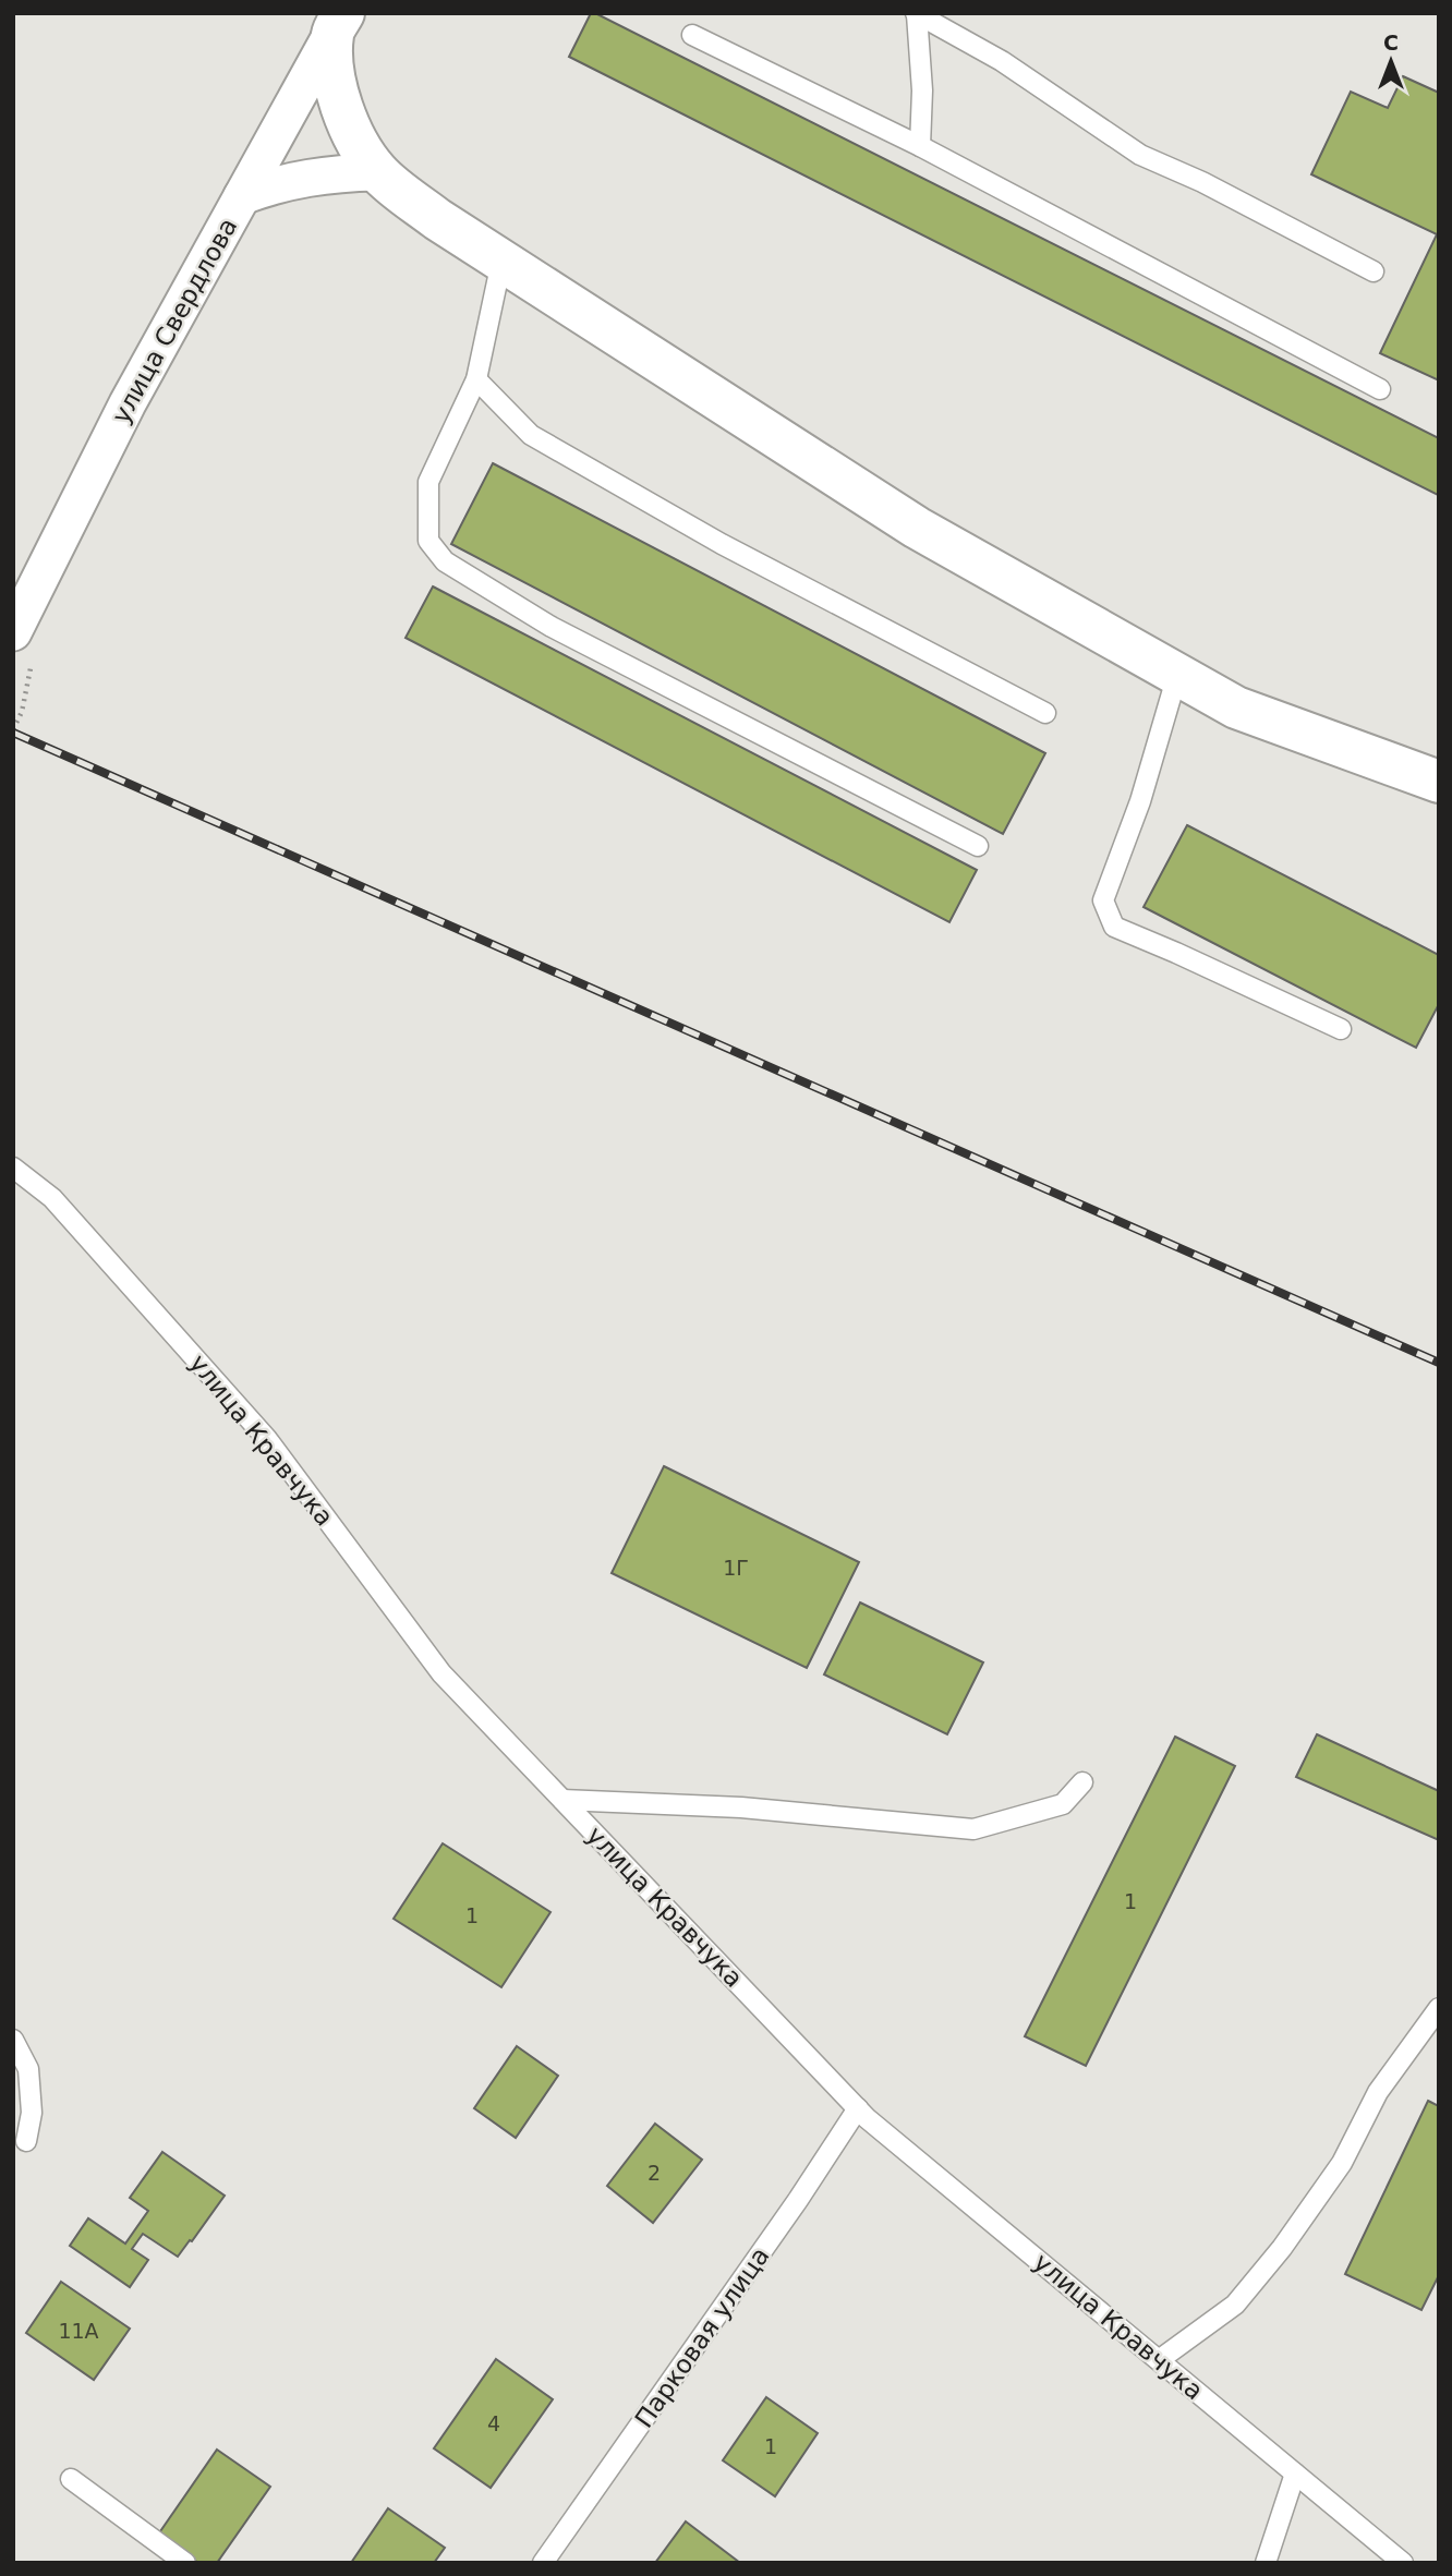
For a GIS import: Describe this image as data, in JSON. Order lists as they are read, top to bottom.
{
  "streets": {
    "street": ["улица Свердлова"],
    "lane": ["улица Кравчука", "Парковая улица"]
  },
  "crossings": [
    ["улица Кравчука", "Парковая улица"]
  ],
  "house_numbers": [
    "1Г",
    "1",
    "1",
    "2",
    "11А",
    "4",
    "1"
  ],
  "north": "top"
}
